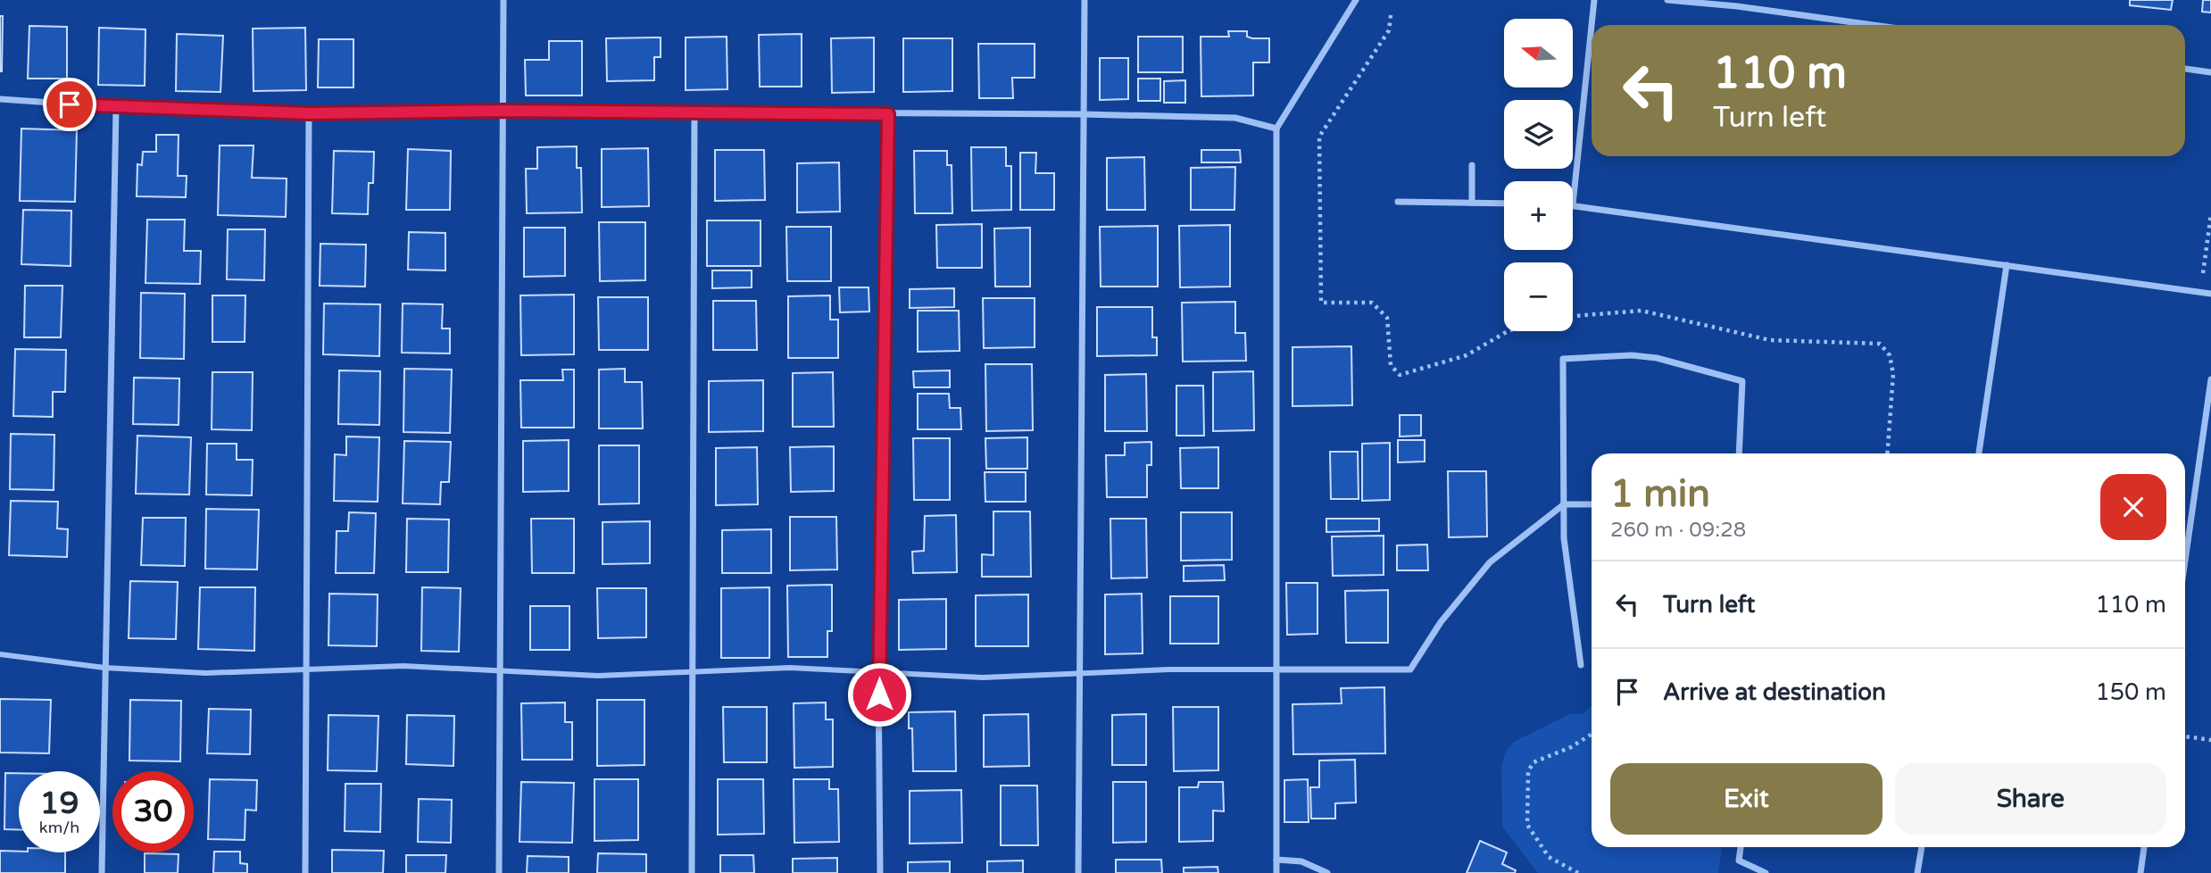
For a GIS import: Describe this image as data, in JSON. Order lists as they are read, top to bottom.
{
  "north": "left",
  "page": {
    "map_buttons": ["+", "−"],
    "turn": ["110 m", "Turn left"],
    "heading": ["1 min", "260 m · 09:28"],
    "list": [
      {
        "name": "Turn left",
        "value": "110 m"
      },
      {
        "name": "Arrive at destination",
        "value": "150 m"
      }
    ],
    "buttons": ["Exit", "Share"],
    "speed": "19 km/h",
    "limit": "30"
  }
}
